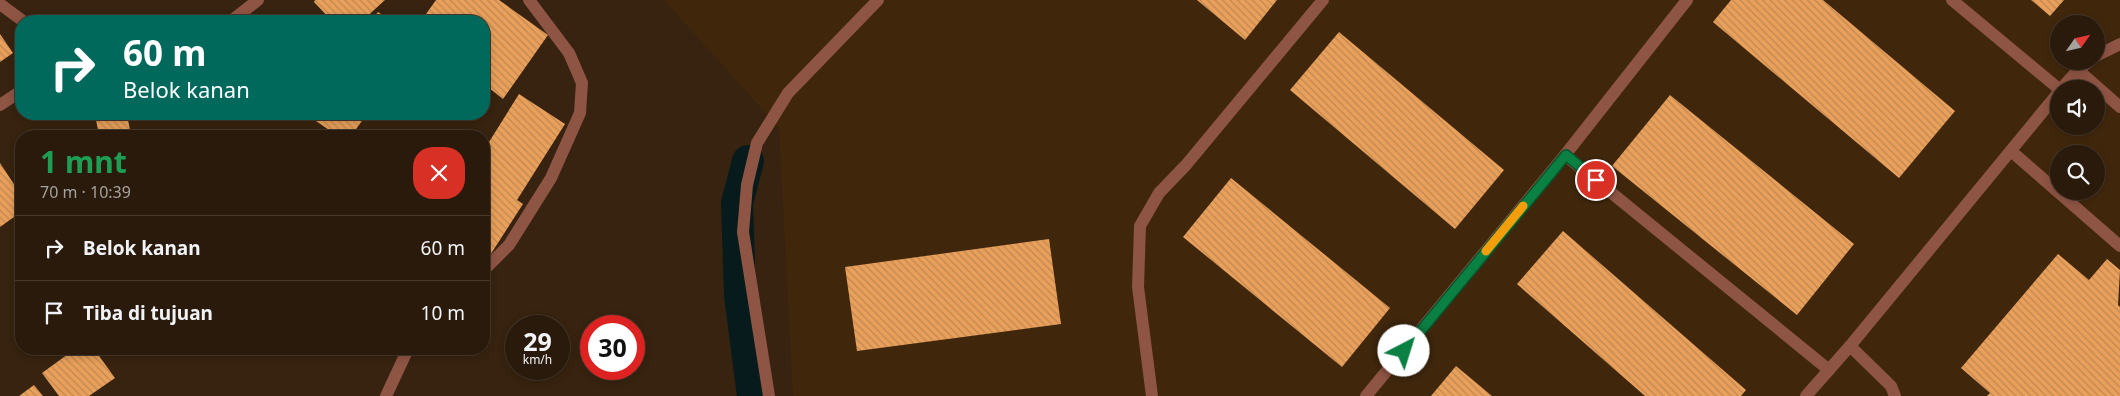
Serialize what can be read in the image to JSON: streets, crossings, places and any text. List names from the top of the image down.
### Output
{
  "north": "top right",
  "page": {
    "turn": ["60 m", "Belok kanan"],
    "heading": ["1 mnt", "70 m · 10:39"],
    "list": [
      {
        "name": "Belok kanan",
        "value": "60 m"
      },
      {
        "name": "Tiba di tujuan",
        "value": "10 m"
      }
    ],
    "speed": "29 km/h",
    "limit": "30"
  }
}
